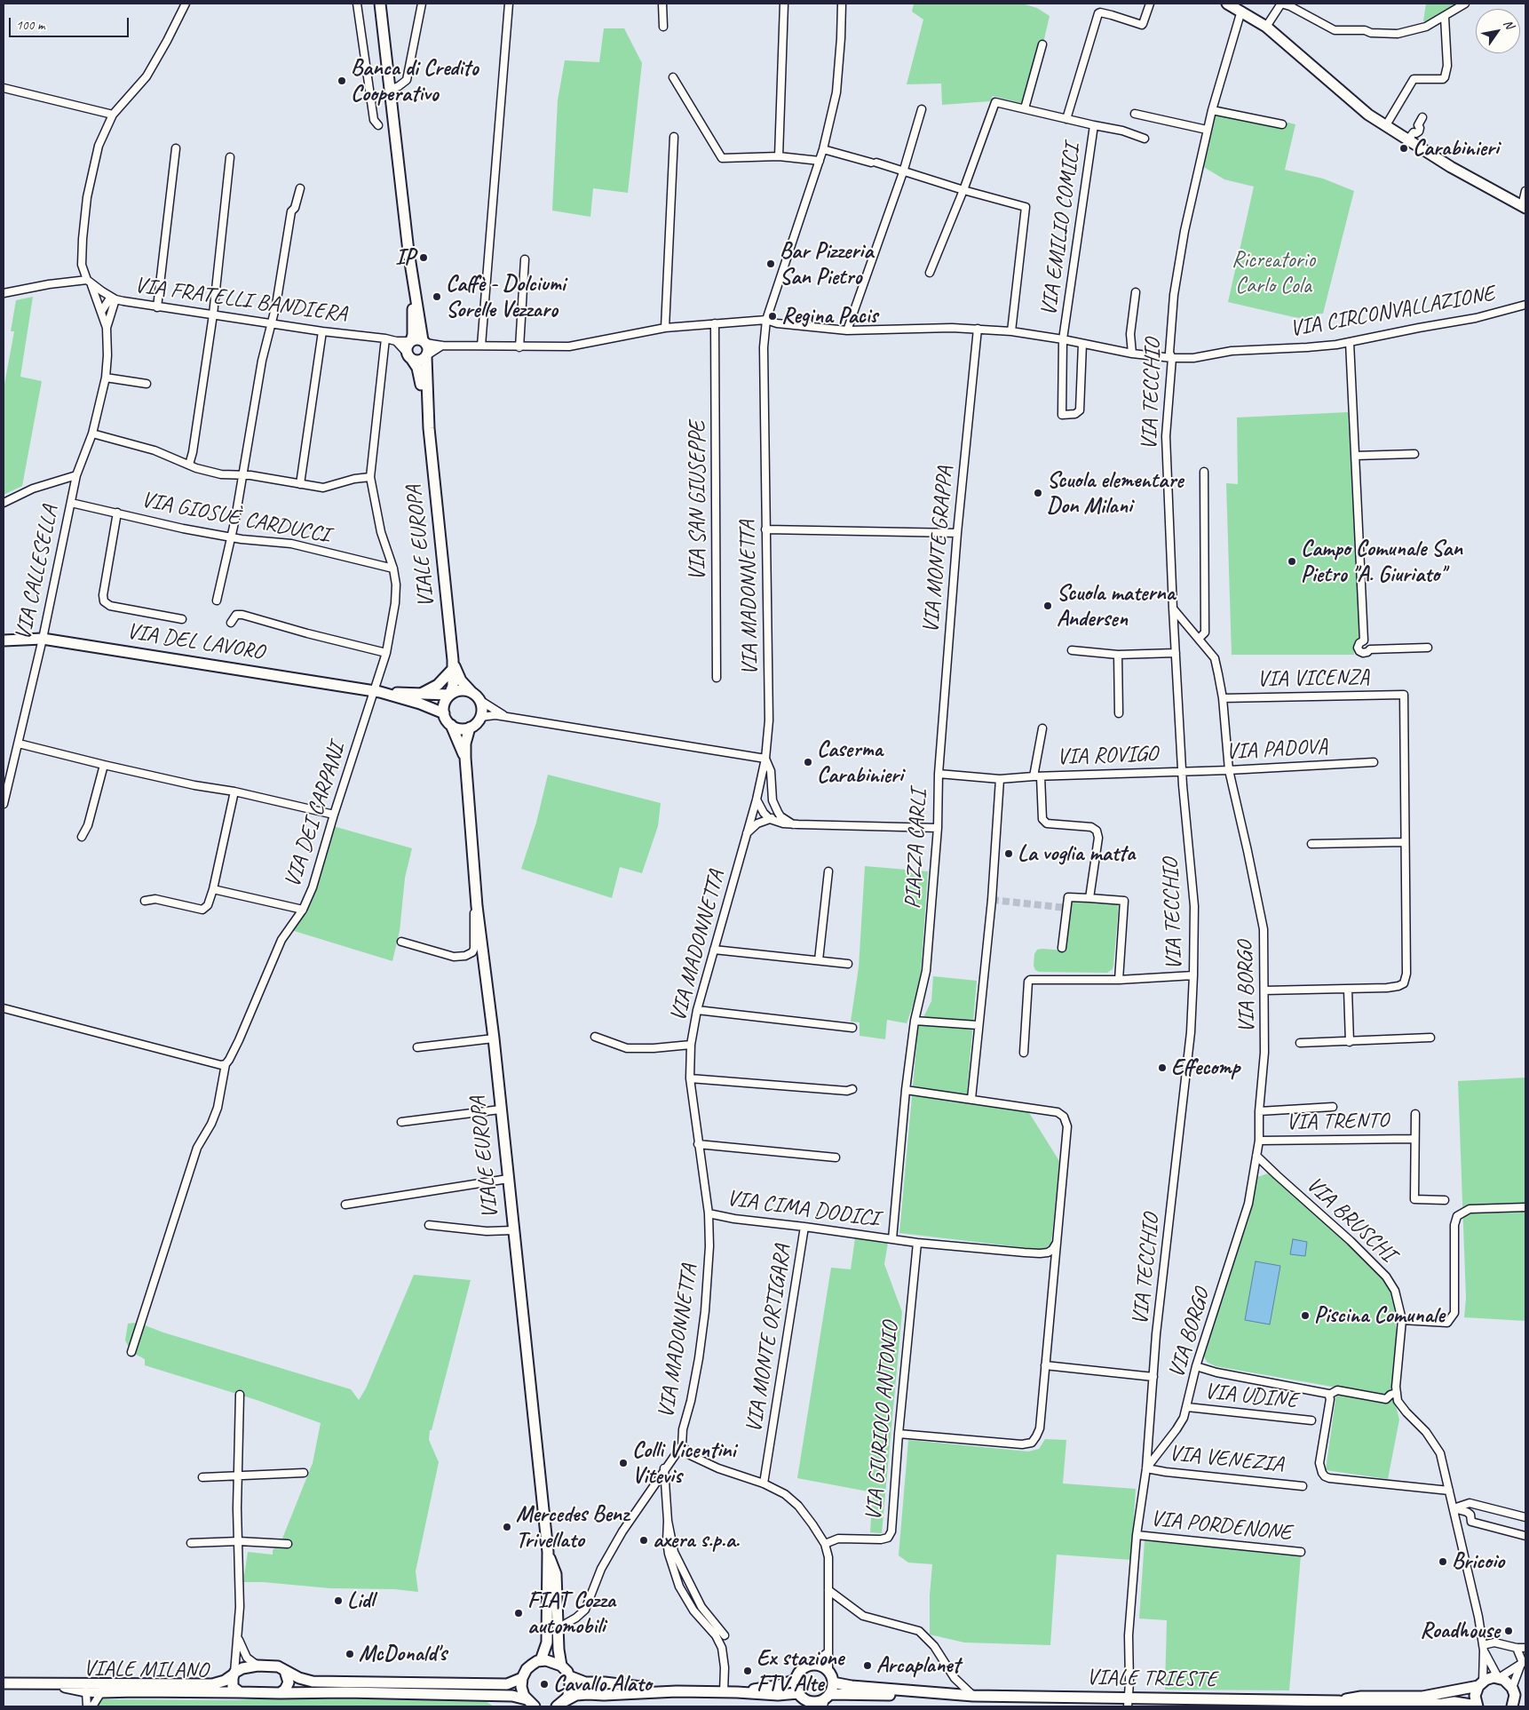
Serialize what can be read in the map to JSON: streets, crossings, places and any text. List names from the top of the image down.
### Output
{
  "streets": {
    "main road": [
      "VIALE EUROPA",
      "VIA DEL LAVORO",
      "VIALE MILANO",
      "VIALE TRIESTE"
    ],
    "street": [
      "VIA EMILIO COMICI",
      "VIA FRATELLI BANDIERA",
      "VIA CIRCONVALLAZIONE",
      "VIA TECCHIO",
      "VIA SAN GIUSEPPE",
      "VIA GIOSUÈ CARDUCCI",
      "VIA MONTE GRAPPA",
      "VIA CALLESELLA",
      "VIA MADONNETTA",
      "VIA VICENZA",
      "VIA PADOVA",
      "VIA ROVIGO",
      "VIA DEI CARPANI",
      "PIAZZA CARLI",
      "VIA BORGO",
      "VIA TRENTO",
      "VIA CIMA DODICI",
      "VIA BRUSCHI",
      "VIA MONTE ORTIGARA",
      "VIA UDINE",
      "VIA GIURIOLO ANTONIO",
      "VIA VENEZIA",
      "VIA PORDENONE"
    ]
  },
  "crossings": [
    ["VIA EMILIO COMICI", "VIA CIRCONVALLAZIONE"],
    ["VIA FRATELLI BANDIERA", "VIA CALLESELLA"],
    ["VIA FRATELLI BANDIERA", "VIA DEI CARPANI"],
    ["VIA CIRCONVALLAZIONE", "VIA TECCHIO"],
    ["VIA CIRCONVALLAZIONE", "VIA MONTE GRAPPA"],
    ["VIA CIRCONVALLAZIONE", "VIA MADONNETTA"],
    ["VIA TECCHIO", "VIA PADOVA"],
    ["VIA TECCHIO", "VIA ROVIGO"],
    ["VIA TECCHIO", "VIA BORGO"],
    ["VIA TECCHIO", "VIA VENEZIA"],
    ["VIA TECCHIO", "VIA PORDENONE"],
    ["VIA TECCHIO", "VIALE TRIESTE"],
    ["VIA GIOSUÈ CARDUCCI", "VIA CALLESELLA"],
    ["VIA GIOSUÈ CARDUCCI", "VIA DEI CARPANI"],
    ["VIALE EUROPA", "VIA MADONNETTA"],
    ["VIALE EUROPA", "VIA DEL LAVORO"],
    ["VIA MONTE GRAPPA", "PIAZZA CARLI"],
    ["VIA CALLESELLA", "VIA DEL LAVORO"],
    ["VIA MADONNETTA", "VIA CIMA DODICI"],
    ["VIA DEL LAVORO", "VIA DEI CARPANI"],
    ["VIA VICENZA", "VIA BORGO"],
    ["VIA PADOVA", "VIA ROVIGO"],
    ["VIA PADOVA", "VIA BORGO"],
    ["VIA ROVIGO", "PIAZZA CARLI"],
    ["PIAZZA CARLI", "VIA CIMA DODICI"],
    ["VIA BORGO", "VIA TRENTO"],
    ["VIA BORGO", "VIA BRUSCHI"],
    ["VIA BORGO", "VIA UDINE"],
    ["VIA BORGO", "VIA VENEZIA"],
    ["VIA CIMA DODICI", "VIA MONTE ORTIGARA"],
    ["VIA CIMA DODICI", "VIA GIURIOLO ANTONIO"],
    ["VIA BRUSCHI", "VIALE TRIESTE"]
  ],
  "parks": ["Ricreatorio Carlo Cola"],
  "places": [
    "Banca di Credito Cooperativo",
    "Carabinieri",
    "IP",
    "Bar Pizzeria San Pietro",
    "Caffè - Dolciumi Sorelle Vezzaro",
    "Regina Pacis",
    "Scuola elementare Don Milani",
    "Campo Comunale San Pietro \"A. Giuriato\"",
    "Scuola materna Andersen",
    "Caserma Carabinieri",
    "La voglia matta",
    "Effecomp",
    "Piscina Comunale",
    "Colli Vicentini Vitevis",
    "Mercedes Benz Trivellato",
    "axera s.p.a.",
    "Bricoio",
    "Lidl",
    "FIAT Cozza automobili",
    "Roadhouse",
    "McDonald's",
    "Arcaplanet",
    "Ex stazione FTV Alte",
    "Cavallo Alato"
  ],
  "scale_bar": "100 m",
  "north": "top right"
}
